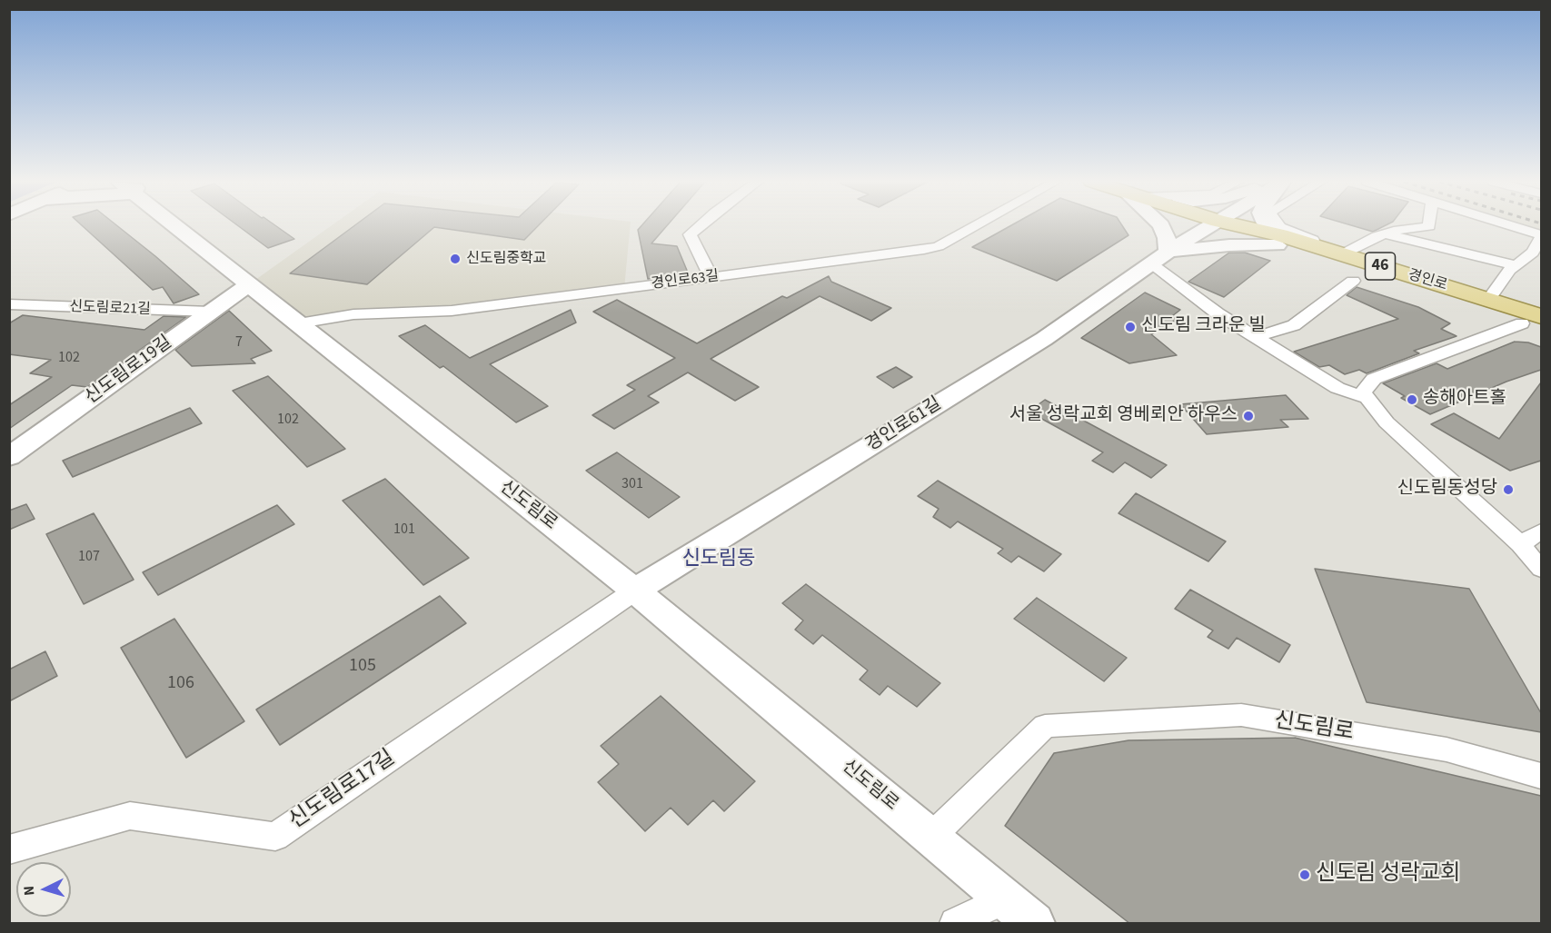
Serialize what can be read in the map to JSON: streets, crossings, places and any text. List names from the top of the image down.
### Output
{
  "streets": {
    "main road": ["46", "경인로"],
    "street": [
      "경인로63길",
      "신도림로21길",
      "신도림로19길",
      "경인로61길",
      "신도림로",
      "신도림로17길"
    ]
  },
  "crossings": [
    ["경인로63길", "신도림로"],
    ["신도림로21길", "신도림로19길"],
    ["신도림로19길", "신도림로"],
    ["경인로61길", "신도림로"],
    ["경인로61길", "신도림로17길"],
    ["신도림로", "신도림로17길"]
  ],
  "districts": ["신도림동"],
  "places": [
    "신도림중학교",
    "신도림 크라운 빌",
    "송해아트홀",
    "서울 성락교회 영베뢰안 하우스",
    "신도림동성당",
    "신도림 성락교회"
  ],
  "house_numbers": [
    "7",
    "102",
    "102",
    "301",
    "101",
    "107",
    "105",
    "106"
  ],
  "north": "left"
}
